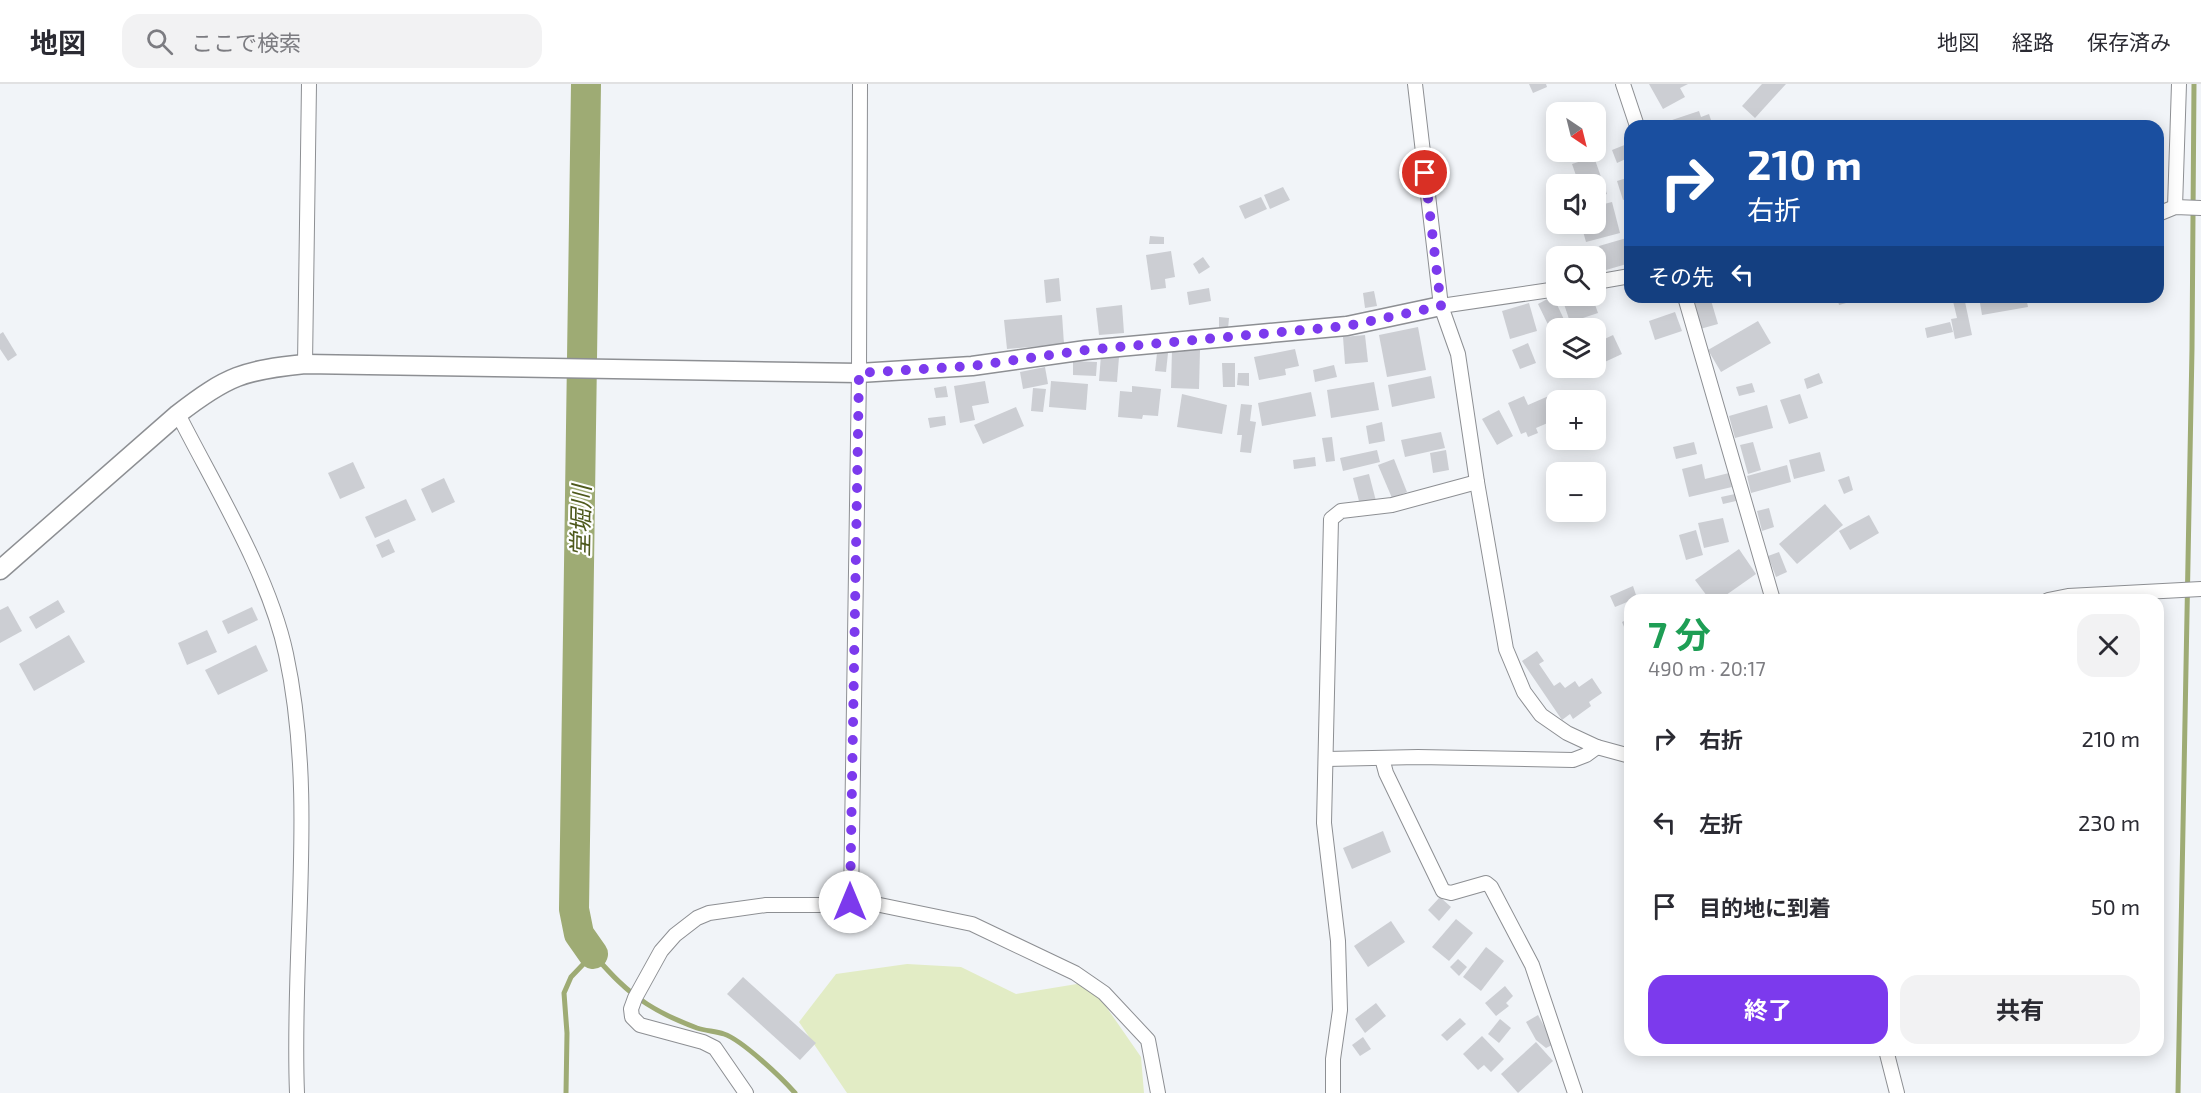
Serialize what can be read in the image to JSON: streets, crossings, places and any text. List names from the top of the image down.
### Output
{
  "water": ["堂堀川"],
  "north": "bottom right",
  "page": {
    "header": "地図",
    "search": "ここで検索",
    "nav": ["地図", "経路", "保存済み"],
    "map_buttons": ["+", "−"],
    "turn": ["210 m", "右折"],
    "then": "その先",
    "heading": ["7 分", "490 m · 20:17"],
    "list": [
      {
        "name": "右折",
        "value": "210 m"
      },
      {
        "name": "左折",
        "value": "230 m"
      },
      {
        "name": "目的地に到着",
        "value": "50 m"
      }
    ],
    "buttons": ["終了", "共有"]
  }
}
